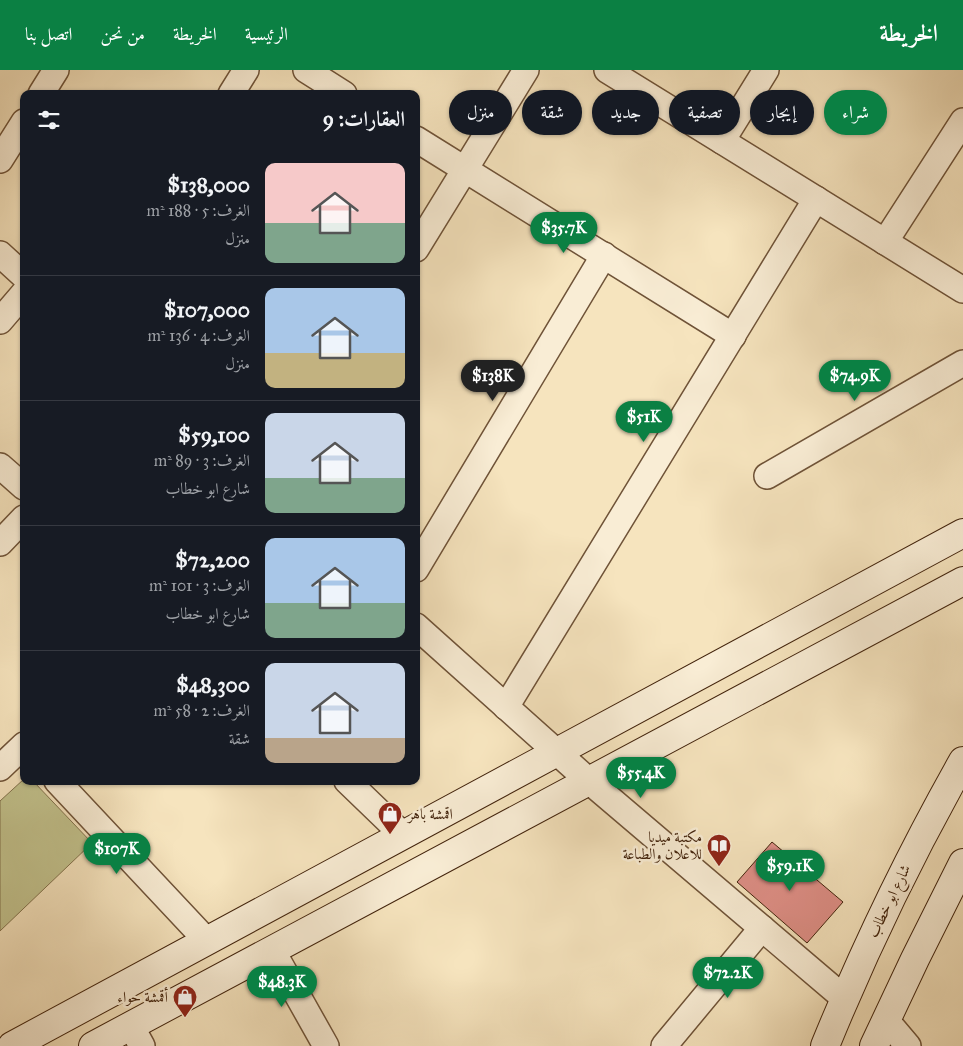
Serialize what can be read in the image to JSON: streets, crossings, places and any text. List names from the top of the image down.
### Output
{
  "streets": {
    "main road": ["شارع ابو خطاب"]
  },
  "places": {
    "shop": ["اقمشة باهر", "أقمشة حواء"],
    "library": ["مكتبة ميديا للاعلان والطباعة"]
  },
  "page": {
    "header": "الخريطة",
    "nav": [
      "الرئيسية",
      "الخريطة",
      "من نحن",
      "اتصل بنا"
    ],
    "chip": [
      "شراء",
      "إيجار",
      "تصفية",
      "جديد",
      "شقة",
      "منزل"
    ],
    "heading": "العقارات: 9",
    "list": [
      {
        "name": "$138,000",
        "note": "الغرف: 5 · 188 m² · منزل"
      },
      {
        "name": "$107,000",
        "note": "الغرف: 4 · 136 m² · منزل"
      },
      {
        "name": "$59,100",
        "note": "الغرف: 3 · 89 m² · شارع ابو خطاب"
      },
      {
        "name": "$72,200",
        "note": "الغرف: 3 · 101 m² · شارع ابو خطاب"
      },
      {
        "name": "$48,300",
        "note": "الغرف: 2 · 58 m² · شقة"
      }
    ],
    "price": [
      "$35.7K",
      "$138K",
      "$74.9K",
      "$51K",
      "$55.4K",
      "$107K",
      "$59.1K",
      "$72.2K",
      "$48.3K"
    ]
  }
}
